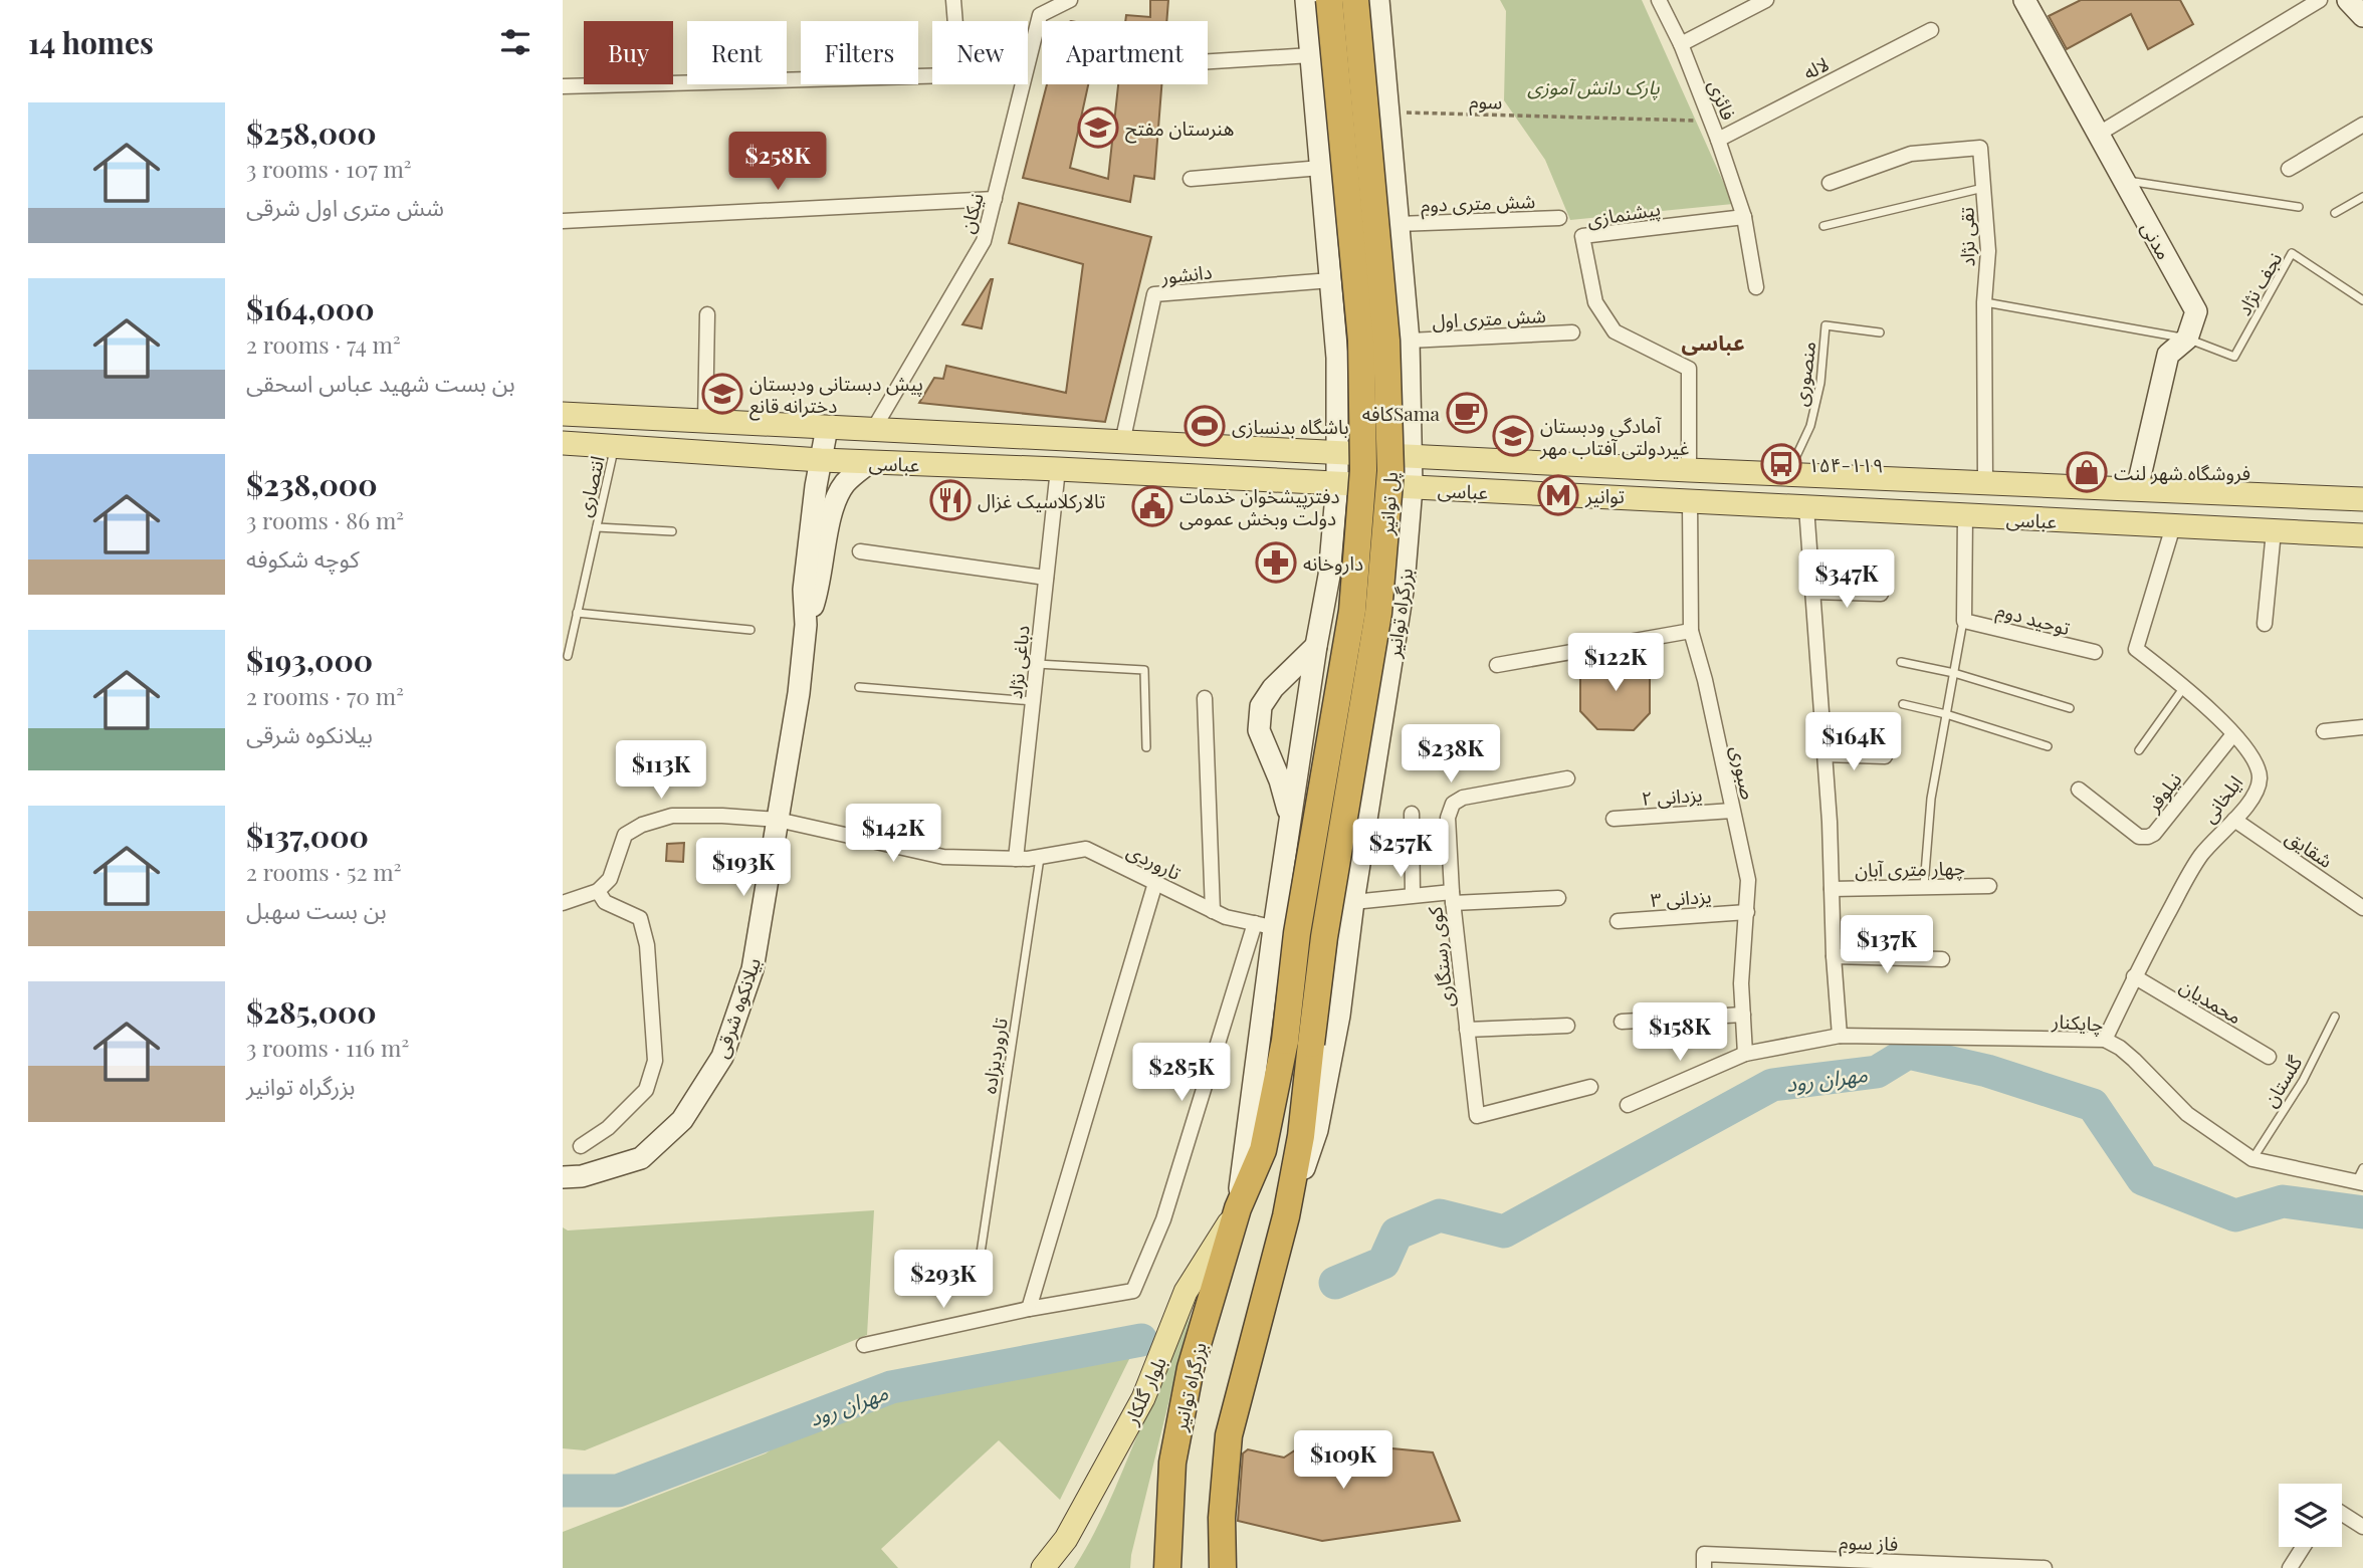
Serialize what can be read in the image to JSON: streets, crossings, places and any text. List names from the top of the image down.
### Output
{
  "streets": {
    "highway": ["پل توانیر", "بزرگراه توانیر"],
    "main road": ["عباسى", "بلوار گلکار"],
    "street": [
      "لاله",
      "فائزی",
      "شش متری دوم",
      "نیکان",
      "پیشنمازی",
      "تقی نژاد",
      "مدنی",
      "دانشور",
      "شش متری اول",
      "توحید دوم",
      "دباغی نژاد",
      "صبوری",
      "نیلوفر",
      "یزدانی ۲",
      "ایلخانی",
      "شقایق",
      "تاروردی",
      "چهار متری آبان",
      "یزدانی ۳",
      "کوی رستگاری",
      "محمدیان",
      "بیلانکوه شرقی",
      "چایکنار",
      "فاز سوم"
    ],
    "lane": [
      "نجف نژاد",
      "منصوری",
      "انتصاری",
      "تاروردیزاده",
      "گلستان"
    ],
    "path": ["سوم"]
  },
  "crossings": [
    ["لاله", "فائزی"],
    ["فائزی", "سوم"],
    ["فائزی", "پیشنمازی"],
    ["سوم", "بزرگراه توانیر"],
    ["شش متری دوم", "بزرگراه توانیر"],
    ["نیکان", "عباسى"],
    ["پیشنمازی", "عباسى"],
    ["تقی نژاد", "عباسى"],
    ["مدنی", "نجف نژاد"],
    ["دانشور", "عباسى"],
    ["دانشور", "بزرگراه توانیر"],
    ["شش متری اول", "بزرگراه توانیر"],
    ["منصوری", "عباسى"],
    ["عباسى", "انتصاری"],
    ["عباسى", "بزرگراه توانیر"],
    ["عباسى", "دباغی نژاد"],
    ["عباسى", "صبوری"],
    ["عباسى", "ایلخانی"],
    ["عباسى", "بیلانکوه شرقی"],
    ["پل توانیر", "بزرگراه توانیر"],
    ["بزرگراه توانیر", "تاروردی"],
    ["بزرگراه توانیر", "کوی رستگاری"],
    ["بزرگراه توانیر", "بلوار گلکار"],
    ["دباغی نژاد", "تاروردی"],
    ["صبوری", "یزدانی ۲"],
    ["صبوری", "یزدانی ۳"],
    ["صبوری", "چایکنار"],
    ["نیلوفر", "ایلخانی"],
    ["ایلخانی", "شقایق"],
    ["ایلخانی", "محمدیان"],
    ["ایلخانی", "چایکنار"],
    ["تاروردی", "بیلانکوه شرقی"],
    ["تاروردی", "تاروردیزاده"],
    ["چایکنار", "گلستان"]
  ],
  "districts": ["عباسی"],
  "water": ["مهران رود"],
  "parks": ["پارک دانش آموزی"],
  "places": {
    "school or university": ["هنرستان مفتح", "پیش دبستانی ودبستان دخترانه قانع", "آمادگی ودبستان غیردولتی آفتاب مهر"],
    "cafe": ["کافهSama"],
    "sports": ["باشگاه بدنسازی"],
    "bus stop": ["۱۵۴-۱۱۹"],
    "shop": ["فروشگاه شهر لنت"],
    "metro station": ["توانیر"],
    "restaurant": ["تالارکلاسیک غزال"],
    "public building": ["دفترپیشخوان خدمات دولت وبخش عمومی"],
    "pharmacy": ["داروخانه"]
  },
  "page": {
    "heading": "14 homes",
    "chip": [
      "Buy",
      "Rent",
      "Filters",
      "New",
      "Apartment"
    ],
    "list": [
      {
        "name": "$258,000",
        "note": "3 rooms · 107 m² · شش متری اول شرقی"
      },
      {
        "name": "$164,000",
        "note": "2 rooms · 74 m² · بن بست شهید عباس اسحقی"
      },
      {
        "name": "$238,000",
        "note": "3 rooms · 86 m² · کوچه شکوفه"
      },
      {
        "name": "$193,000",
        "note": "2 rooms · 70 m² · بیلانکوه شرقی"
      },
      {
        "name": "$137,000",
        "note": "2 rooms · 52 m² · بن بست سهبل"
      },
      {
        "name": "$285,000",
        "note": "3 rooms · 116 m² · بزرگراه توانیر"
      }
    ],
    "price": [
      "$258K",
      "$347K",
      "$122K",
      "$164K",
      "$238K",
      "$113K",
      "$142K",
      "$257K",
      "$193K",
      "$137K",
      "$158K",
      "$285K",
      "$293K",
      "$109K"
    ]
  }
}
